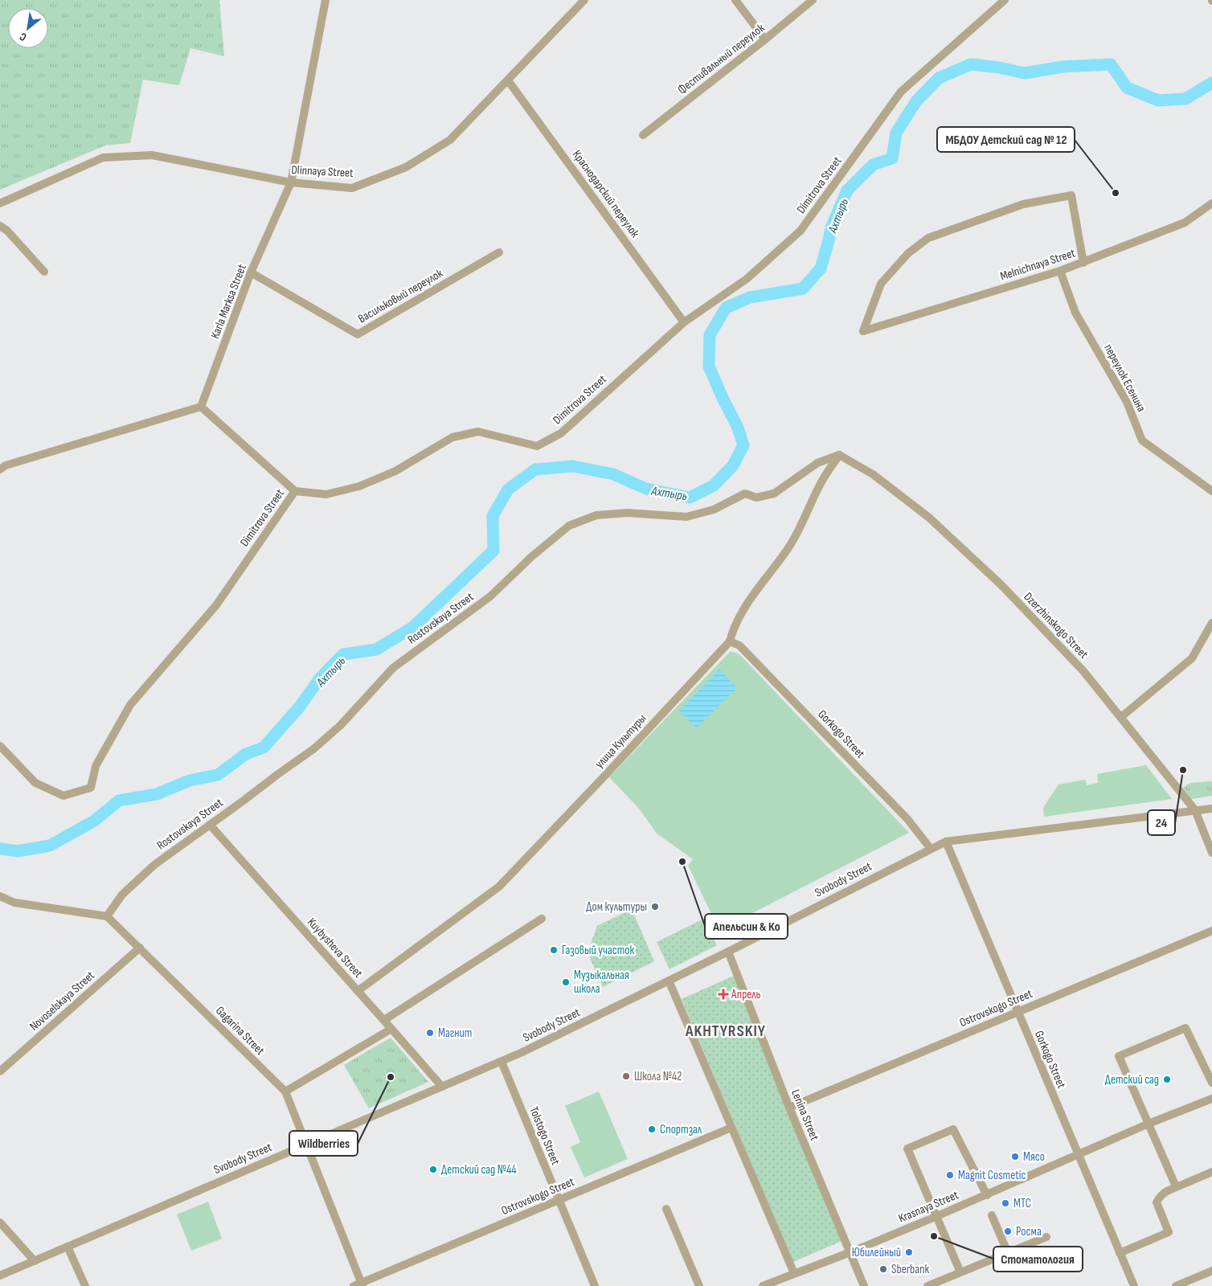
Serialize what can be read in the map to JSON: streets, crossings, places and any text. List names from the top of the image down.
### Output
{
  "streets": {
    "street": [
      "Фестивальный переулок",
      "Dlinnaya Street",
      "Dimitrova Street",
      "Краснодарский переулок",
      "Melnichnaya Street",
      "Васильковый переулок",
      "Karla Marksa Street",
      "переулок Есенина",
      "Rostovskaya Street",
      "Dzerzhinskogo Street",
      "Gorkogo Street",
      "улица Культуры",
      "Svobody Street",
      "Kuybysheva Street",
      "Novoselskaya Street",
      "Ostrovskogo Street",
      "Gagarina Street",
      "Lenina Street",
      "Tolstogo Street",
      "Krasnaya Street"
    ]
  },
  "crossings": [
    ["Dlinnaya Street", "Краснодарский переулок"],
    ["Dlinnaya Street", "Karla Marksa Street"],
    ["Dimitrova Street", "Краснодарский переулок"],
    ["Melnichnaya Street", "переулок Есенина"],
    ["Васильковый переулок", "Karla Marksa Street"],
    ["Rostovskaya Street", "Dzerzhinskogo Street"],
    ["Rostovskaya Street", "улица Культуры"],
    ["Rostovskaya Street", "Kuybysheva Street"],
    ["Rostovskaya Street", "Gagarina Street"],
    ["Dzerzhinskogo Street", "улица Культуры"],
    ["Dzerzhinskogo Street", "Svobody Street"],
    ["Gorkogo Street", "улица Культуры"],
    ["Gorkogo Street", "Svobody Street"],
    ["Gorkogo Street", "Ostrovskogo Street"],
    ["Gorkogo Street", "Krasnaya Street"],
    ["улица Культуры", "Kuybysheva Street"],
    ["Svobody Street", "Kuybysheva Street"],
    ["Svobody Street", "Gagarina Street"],
    ["Svobody Street", "Lenina Street"],
    ["Svobody Street", "Tolstogo Street"],
    ["Novoselskaya Street", "Gagarina Street"],
    ["Ostrovskogo Street", "Gagarina Street"],
    ["Ostrovskogo Street", "Lenina Street"],
    ["Ostrovskogo Street", "Tolstogo Street"],
    ["Lenina Street", "Krasnaya Street"]
  ],
  "districts": ["AKHTYRSKIY"],
  "water": ["Ахтырь"],
  "places": {
    "other": [
      "МБДОУ Детский сад № 12",
      "24",
      "Апельсин & Ко",
      "Дом культуры",
      "Газовый участок",
      "Музыкальная школа",
      "Магнит",
      "Школа №42",
      "Wildberries",
      "Детский сад",
      "Спортзал",
      "Мясо",
      "Детский сад №44",
      "Magnit Cosmetic",
      "МТС",
      "Росма",
      "Стоматология",
      "Юбилейный",
      "Sberbank"
    ],
    "health": ["Апрель"]
  },
  "north": "bottom left"
}
